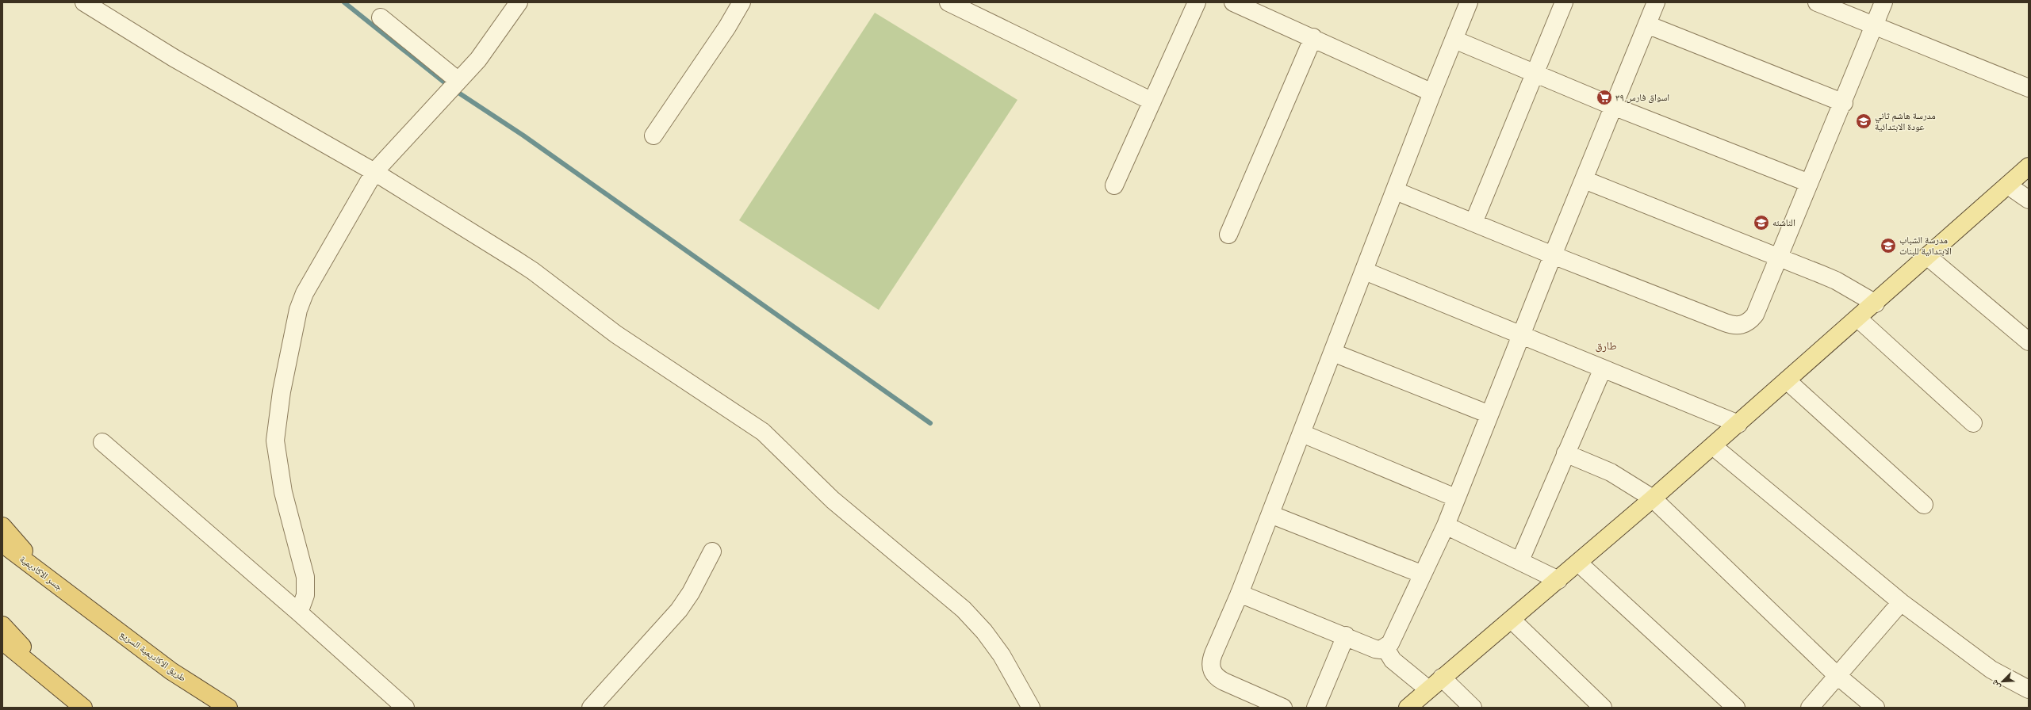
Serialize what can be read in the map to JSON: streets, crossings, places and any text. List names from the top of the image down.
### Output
{
  "streets": {
    "highway": ["جسر الاكاديمية", "طريق الاكاديمية السريع"]
  },
  "crossings": [
    ["جسر الاكاديمية", "طريق الاكاديمية السريع"]
  ],
  "districts": ["طارق"],
  "places": {
    "supermarket": ["اسواق فارس ٣٩"],
    "school or university": ["مدرسة هاشم ثاني عودة الابتدائية", "الناشئه", "مدرسة الشباب الابتدائية للبنات"]
  },
  "north": "bottom left"
}
